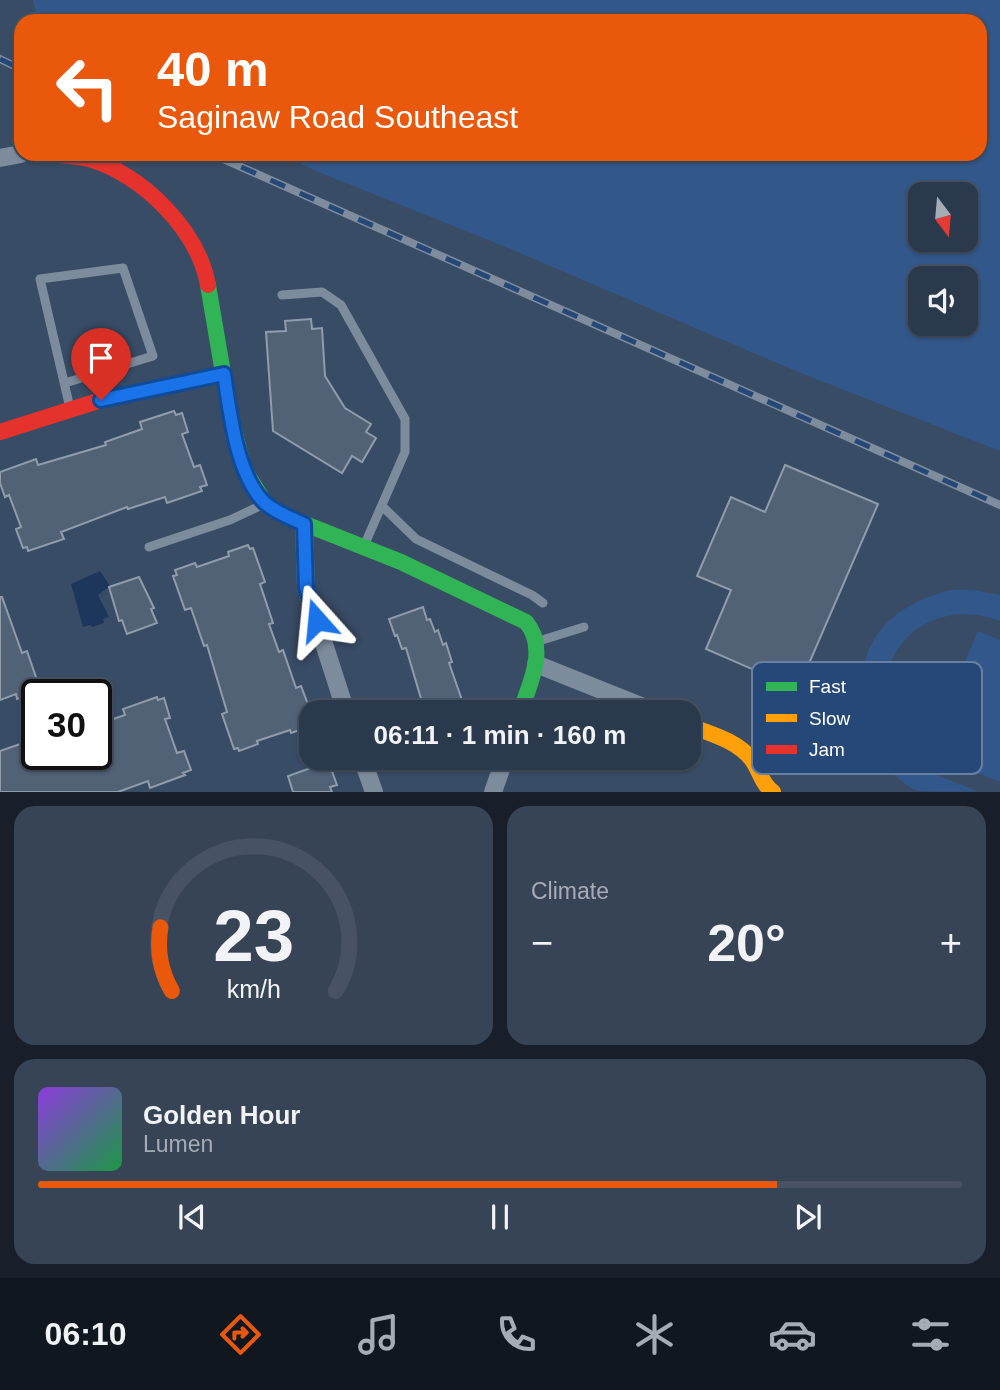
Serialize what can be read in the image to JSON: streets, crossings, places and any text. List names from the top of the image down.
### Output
{
  "legend": ["Fast", "Slow", "Jam"],
  "north": "bottom",
  "page": {
    "turn": ["40 m", "Saginaw Road Southeast"],
    "limit": "30",
    "trip": "06:11 · 1 min · 160 m",
    "tile": "Climate",
    "heat": ["−", "20°", "+"],
    "song": ["Golden Hour", "Lumen"],
    "tabs": "06:10",
    "gauge": ["23", "km/h"]
  }
}
